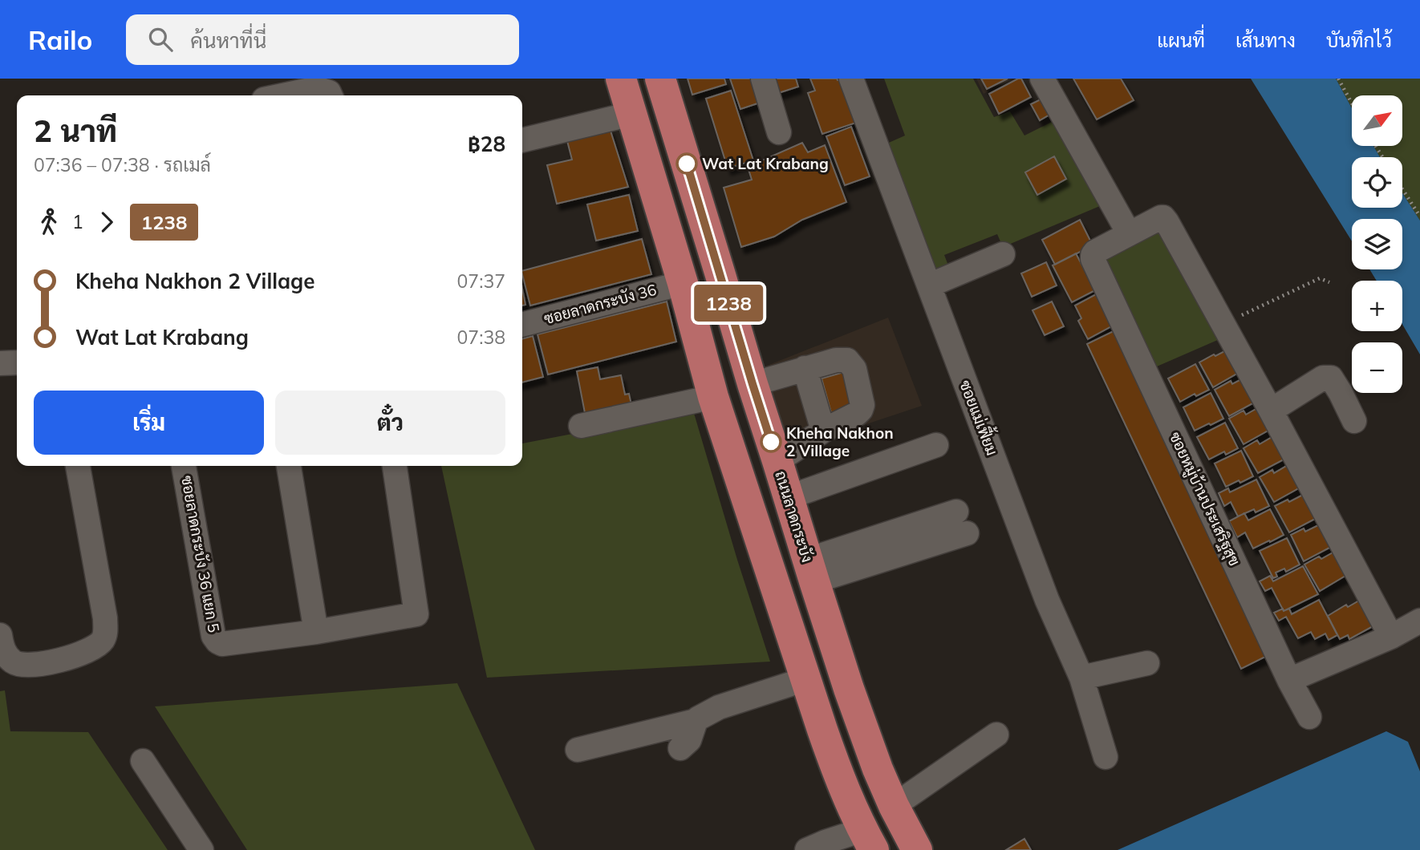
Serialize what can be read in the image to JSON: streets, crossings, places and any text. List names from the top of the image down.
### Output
{
  "streets": {
    "main road": ["ถนนลาดกระบัง"],
    "street": [
      "ซอยลาดกระบัง 36",
      "ซอยแม่เฟี้ยม",
      "ซอยหมู่บ้านประเสริฐสุข",
      "ซอยลาดกระบัง 36 แยก 5"
    ]
  },
  "places": ["Wat Lat Krabang", "Kheha Nakhon 2 Village"],
  "lines": ["bus line 1238"],
  "north": "top right",
  "page": {
    "header": "Railo",
    "search": "ค้นหาที่นี่",
    "nav": ["แผนที่", "เส้นทาง", "บันทึกไว้"],
    "on_map": "1238",
    "map_buttons": ["+", "−"],
    "heading": ["2 นาที", "07:36 – 07:38 · รถเมล์", "฿28"],
    "legs": ["1", "1238"],
    "list": [
      {
        "name": "Kheha Nakhon 2 Village",
        "value": "07:37"
      },
      {
        "name": "Wat Lat Krabang",
        "value": "07:38"
      }
    ],
    "buttons": ["เริ่ม", "ตั๋ว"]
  }
}
